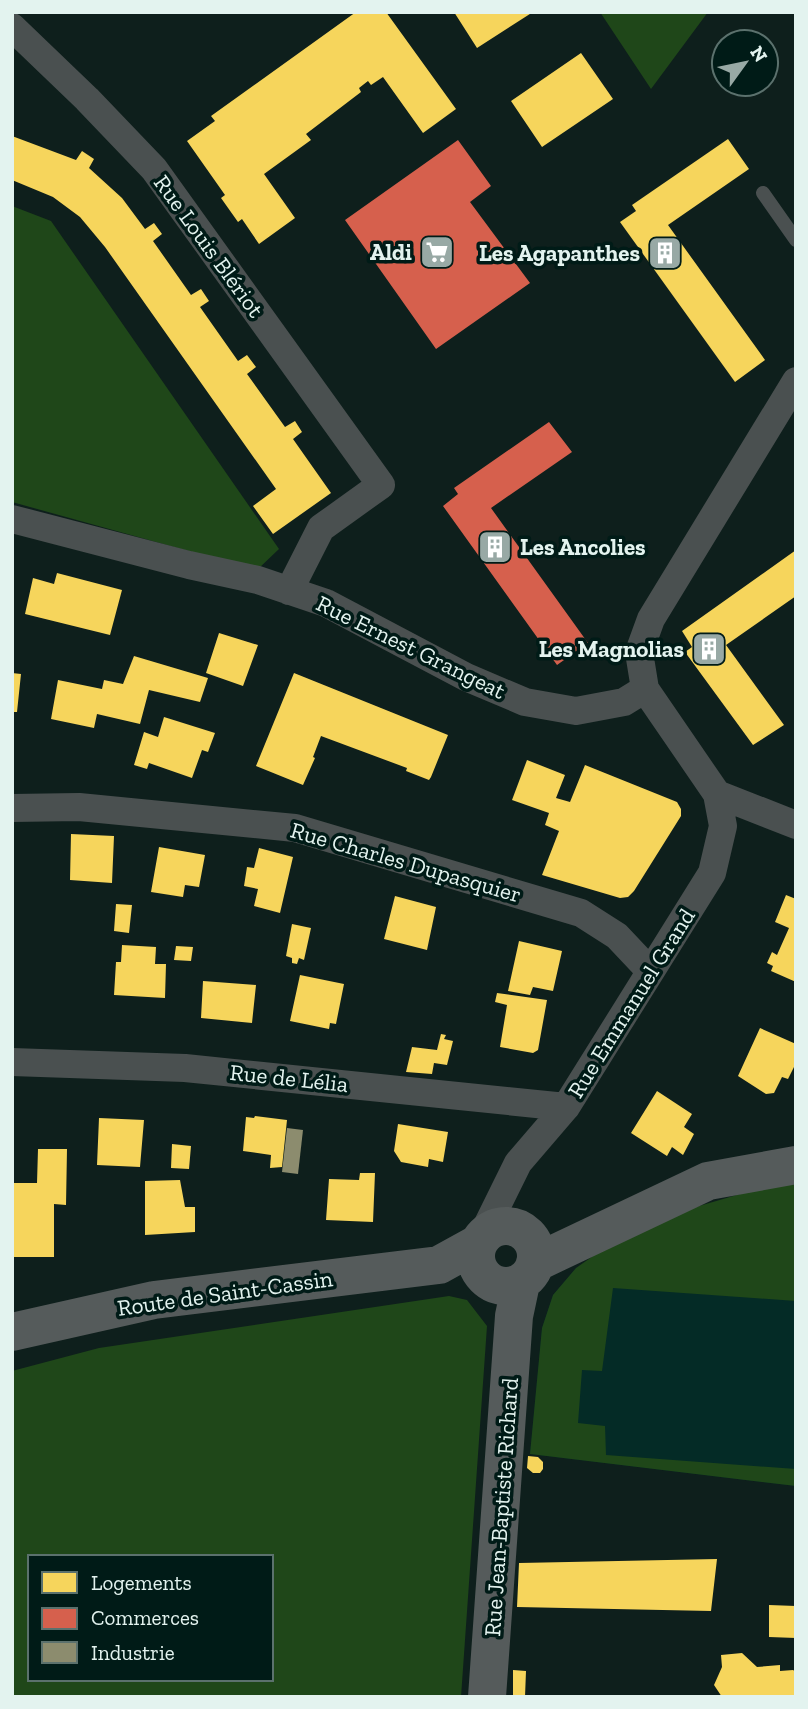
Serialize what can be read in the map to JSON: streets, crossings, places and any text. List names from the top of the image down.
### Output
{
  "streets": {
    "street": [
      "Rue Louis Blériot",
      "Rue Ernest Grangeat",
      "Rue Charles Dupasquier",
      "Rue Emmanuel Grand",
      "Rue de Lélia",
      "Route de Saint-Cassin",
      "Rue Jean-Baptiste Richard"
    ]
  },
  "crossings": [
    ["Rue Louis Blériot", "Rue Ernest Grangeat"],
    ["Rue Charles Dupasquier", "Rue Emmanuel Grand"],
    ["Rue Emmanuel Grand", "Rue de Lélia"],
    ["Rue Emmanuel Grand", "Route de Saint-Cassin"],
    ["Rue Emmanuel Grand", "Rue Jean-Baptiste Richard"],
    ["Route de Saint-Cassin", "Rue Jean-Baptiste Richard"]
  ],
  "places": {
    "supermarket": ["Aldi"],
    "building": ["Les Agapanthes", "Les Ancolies", "Les Magnolias"]
  },
  "legend": ["Logements", "Commerces", "Industrie"],
  "north": "top right"
}
